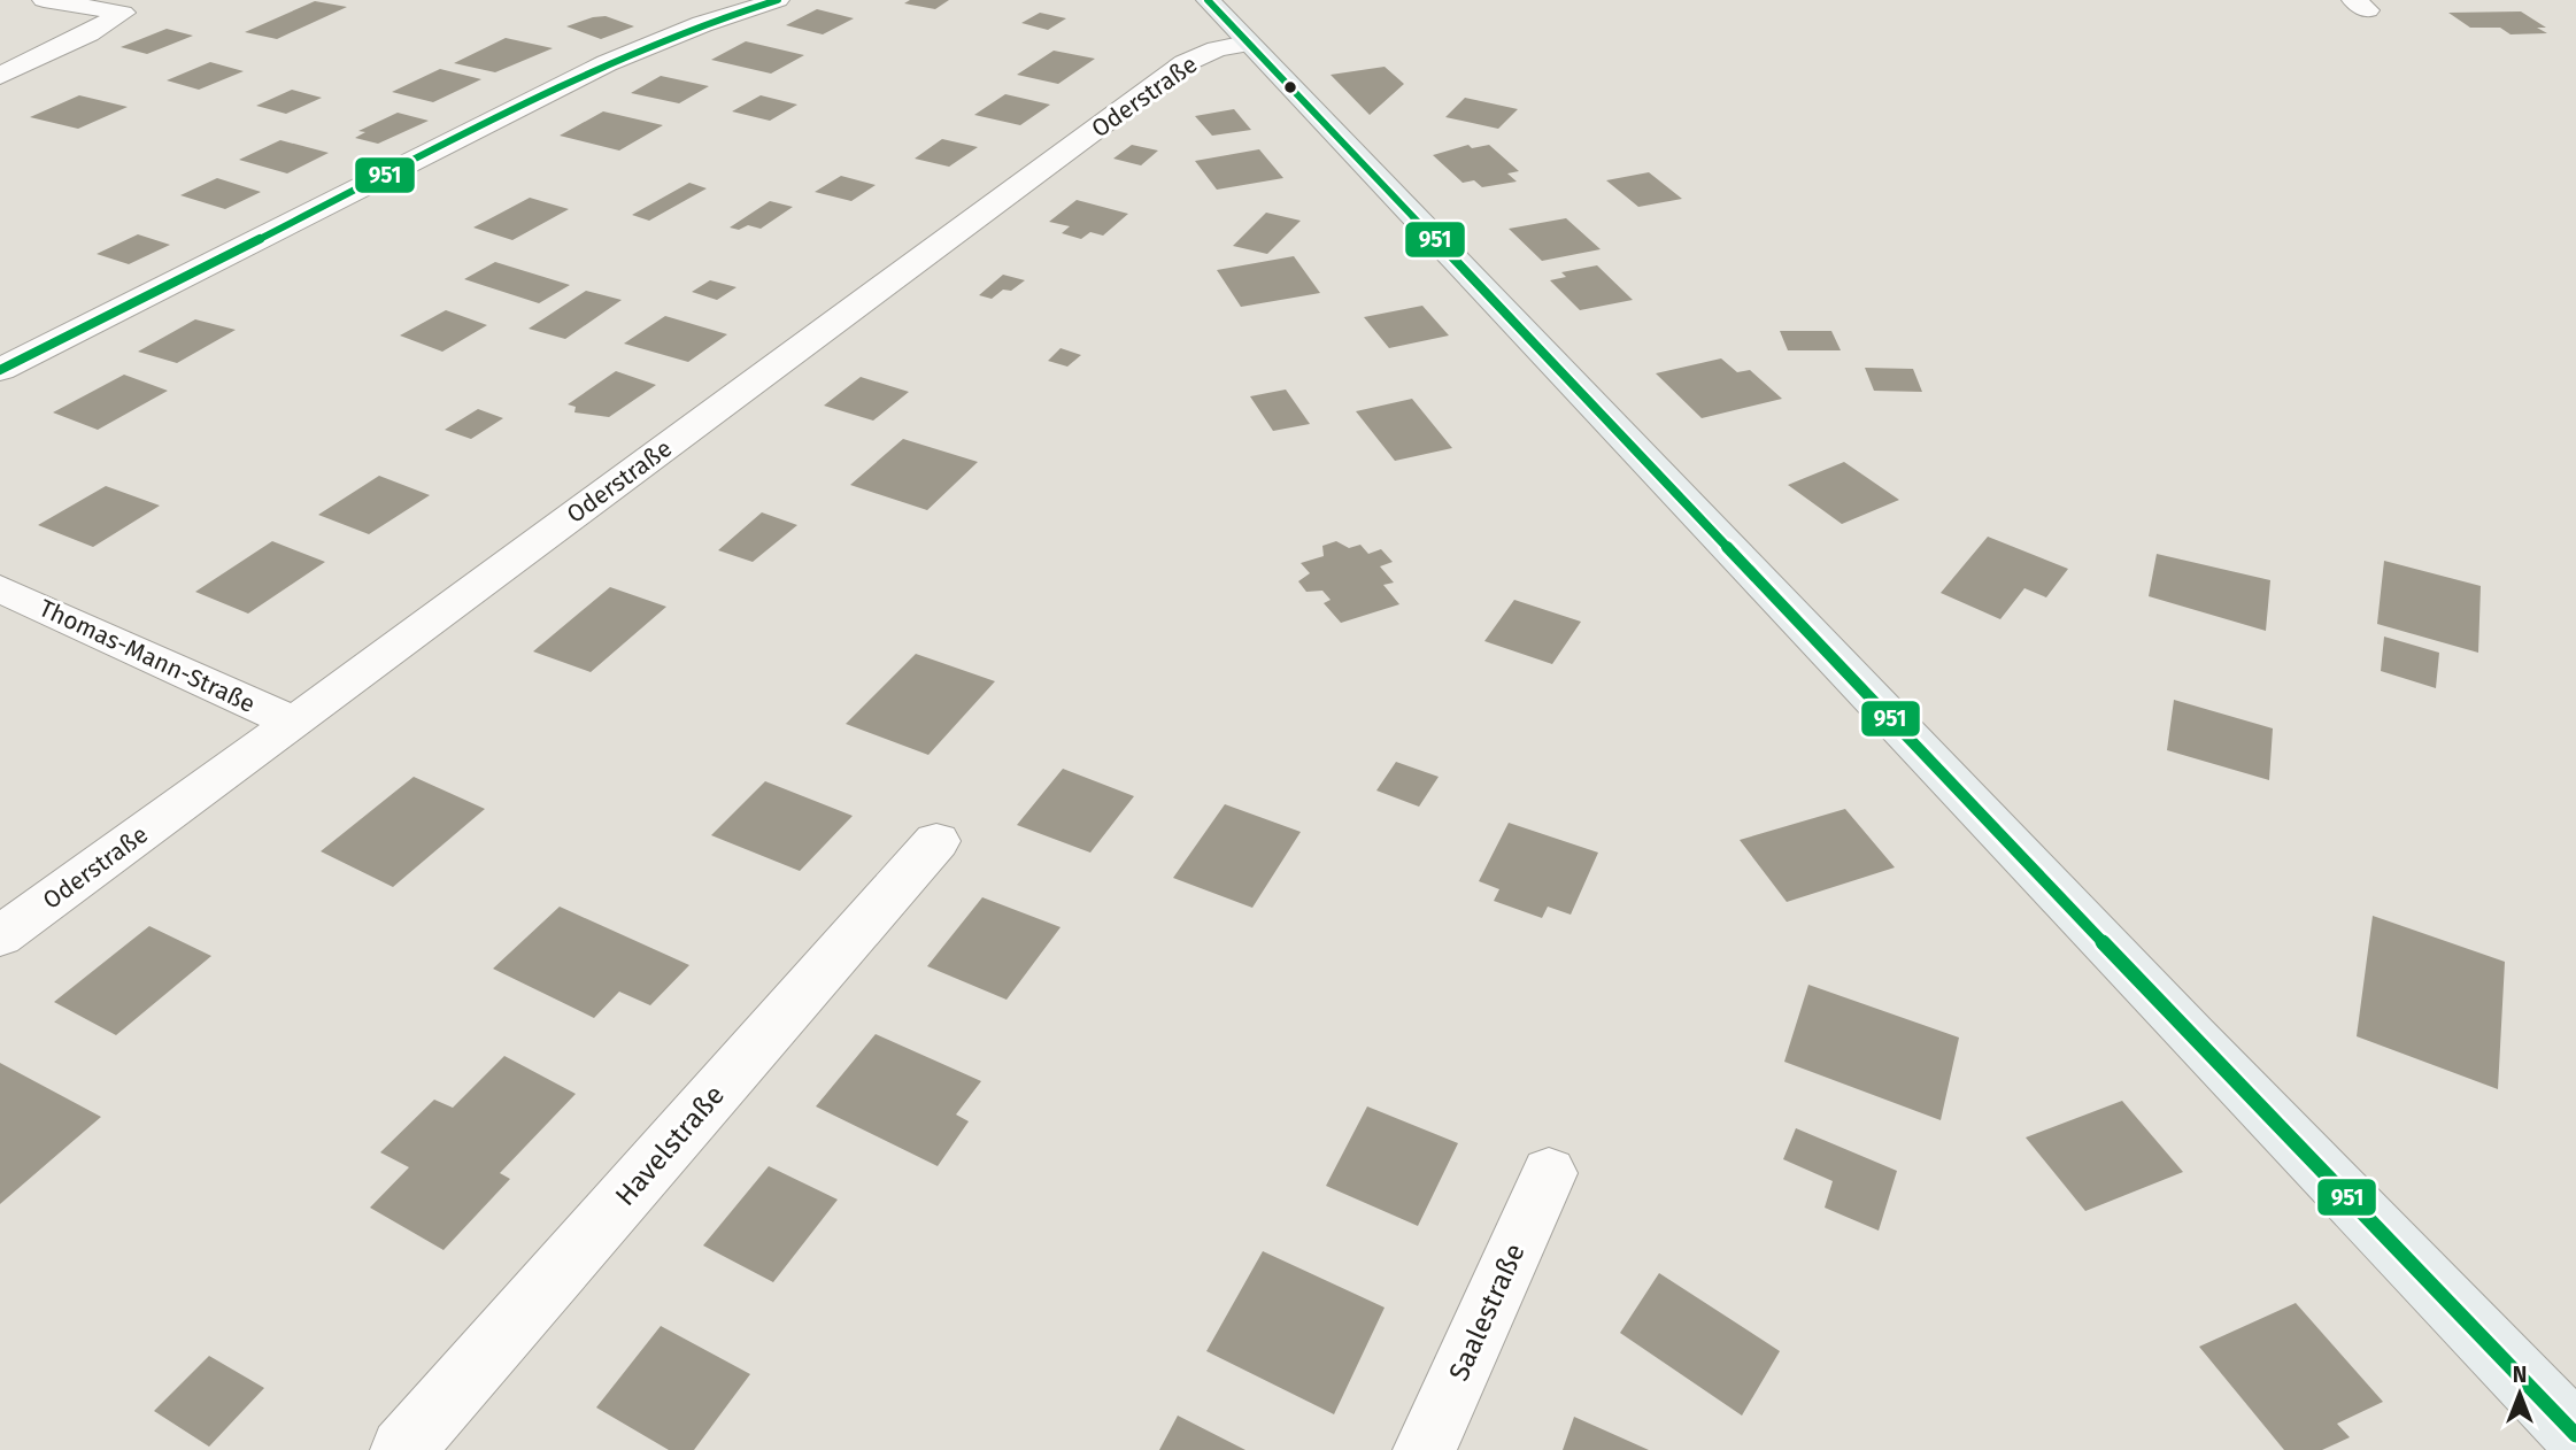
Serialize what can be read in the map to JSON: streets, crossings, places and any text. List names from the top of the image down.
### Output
{
  "streets": {
    "street": [
      "Oderstraße",
      "Thomas-Mann-Straße",
      "Havelstraße",
      "Saalestraße"
    ]
  },
  "crossings": [
    ["Oderstraße", "Thomas-Mann-Straße"]
  ],
  "lines": ["transit line 951"],
  "north": "top"
}
